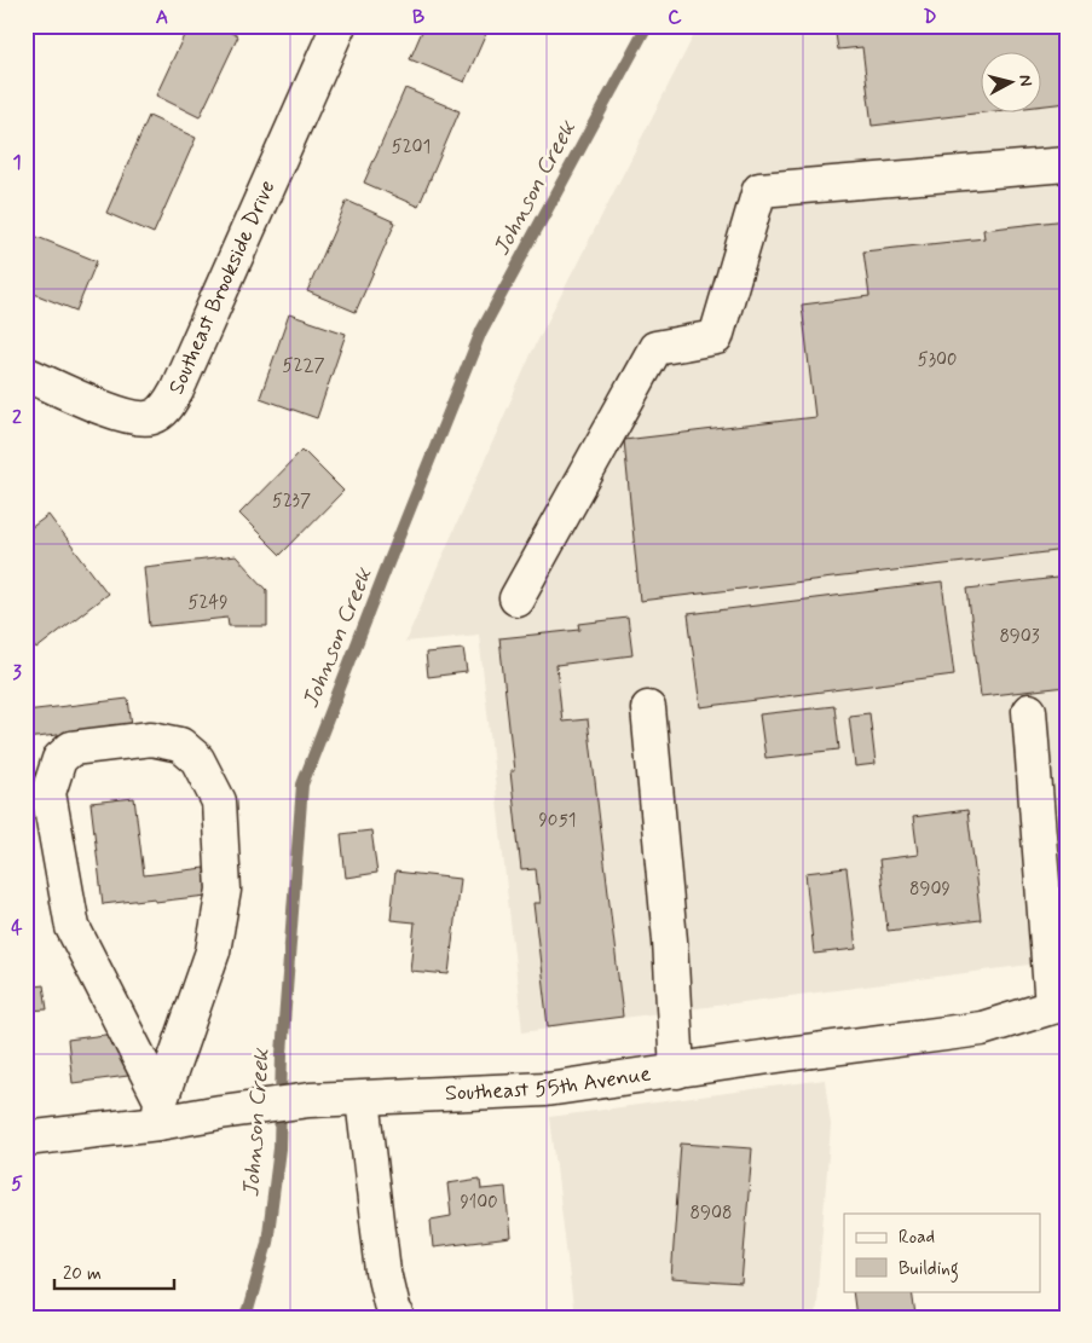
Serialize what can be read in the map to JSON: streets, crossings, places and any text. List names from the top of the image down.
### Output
{
  "streets": {
    "street": ["Southeast Brookside Drive", "Southeast 55th Avenue"]
  },
  "water": ["Johnson Creek"],
  "house_numbers": [
    "5201",
    "5300",
    "5227",
    "5237",
    "5249",
    "8903",
    "9051",
    "8909",
    "9100",
    "8908"
  ],
  "legend": ["Road", "Building"],
  "scale_bar": "20 m",
  "north": "right",
  "grid": {
    "columns": [
      "A",
      "B",
      "C",
      "D"
    ],
    "rows": [
      "1",
      "2",
      "3",
      "4",
      "5"
    ]
  }
}
